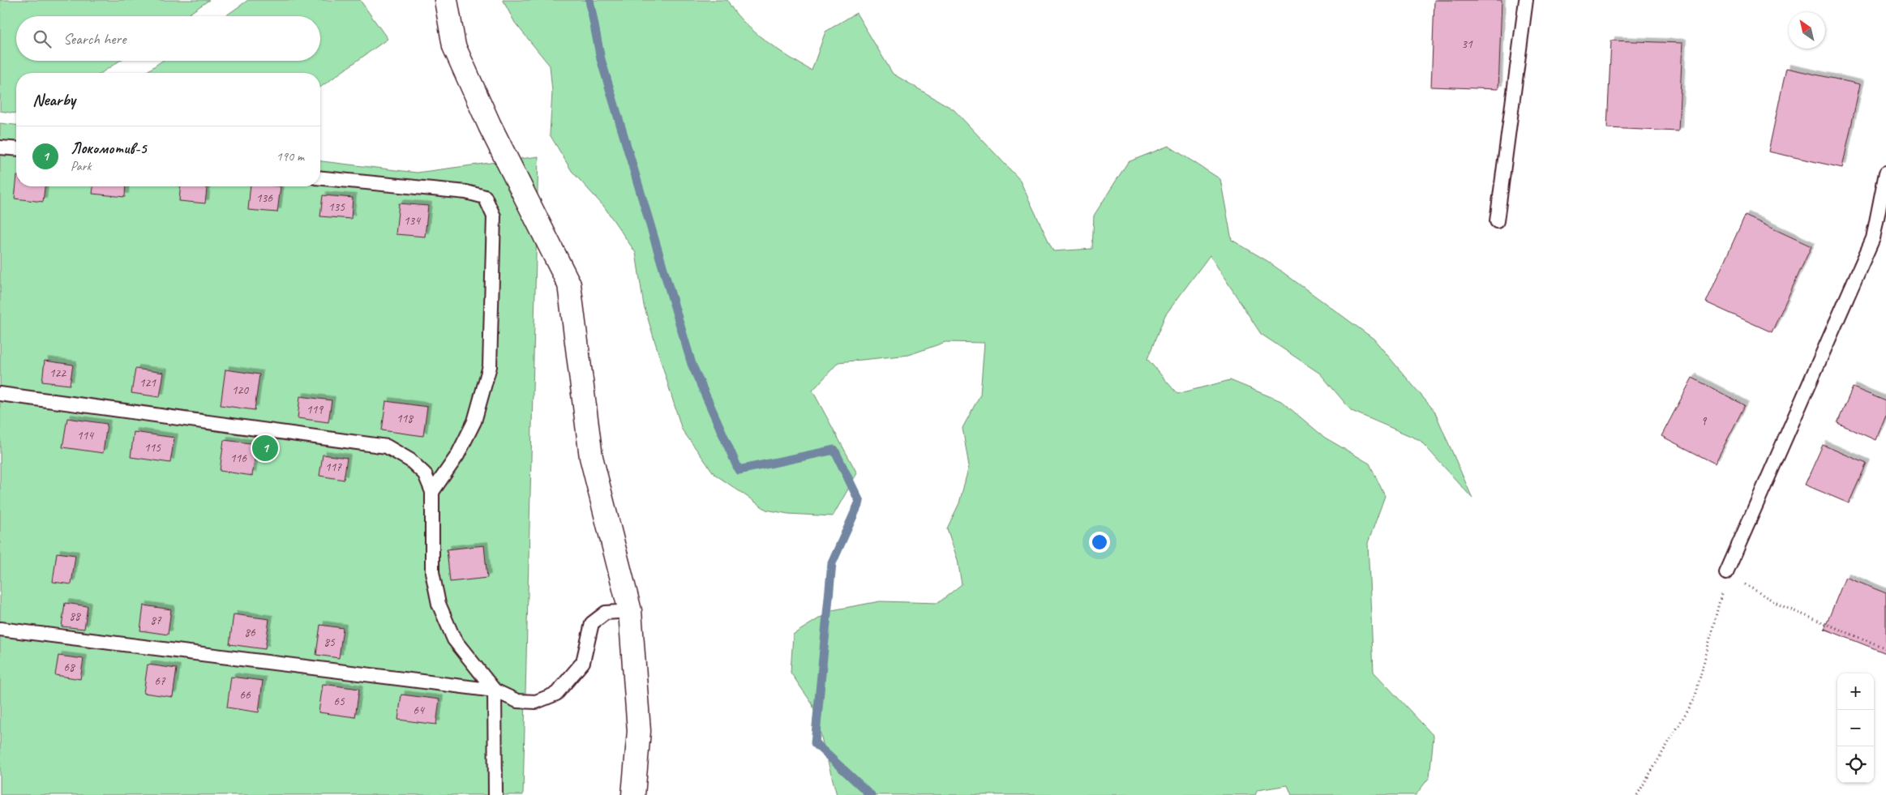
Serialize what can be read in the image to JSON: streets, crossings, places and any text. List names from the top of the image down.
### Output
{
  "house_numbers": [
    "31",
    "136",
    "135",
    "134",
    "122",
    "121",
    "120",
    "119",
    "118",
    "9",
    "114",
    "115",
    "116",
    "117",
    "88",
    "87",
    "86",
    "85",
    "68",
    "67",
    "66",
    "65",
    "64"
  ],
  "north": "top left",
  "page": {
    "search": "Search here",
    "heading": "Nearby",
    "list": [
      {
        "mark": "1",
        "name": "Локомотив-5",
        "note": "Park",
        "value": "190 m"
      }
    ],
    "pins": "1",
    "map_buttons": ["+", "−"]
  }
}
